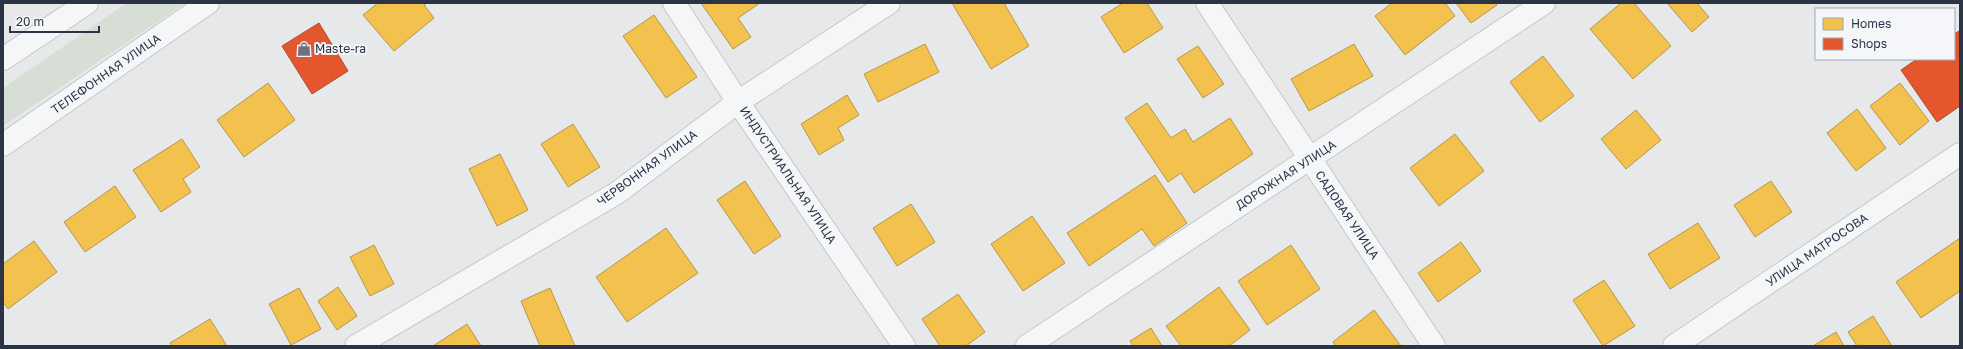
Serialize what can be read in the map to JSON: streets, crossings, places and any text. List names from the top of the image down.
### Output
{
  "streets": {
    "street": [
      "ТЕЛЕФОННАЯ УЛИЦА",
      "ЧЕРВОННАЯ УЛИЦА",
      "ИНДУСТРИАЛЬНАЯ УЛИЦА",
      "ДОРОЖНАЯ УЛИЦА",
      "САДОВАЯ УЛИЦА",
      "УЛИЦА МАТРОСОВА"
    ]
  },
  "crossings": [
    ["ЧЕРВОННАЯ УЛИЦА", "ИНДУСТРИАЛЬНАЯ УЛИЦА"],
    ["ДОРОЖНАЯ УЛИЦА", "САДОВАЯ УЛИЦА"]
  ],
  "places": {
    "shop": ["Maste-ra"]
  },
  "legend": ["Homes", "Shops"],
  "scale_bar": "20 m"
}
